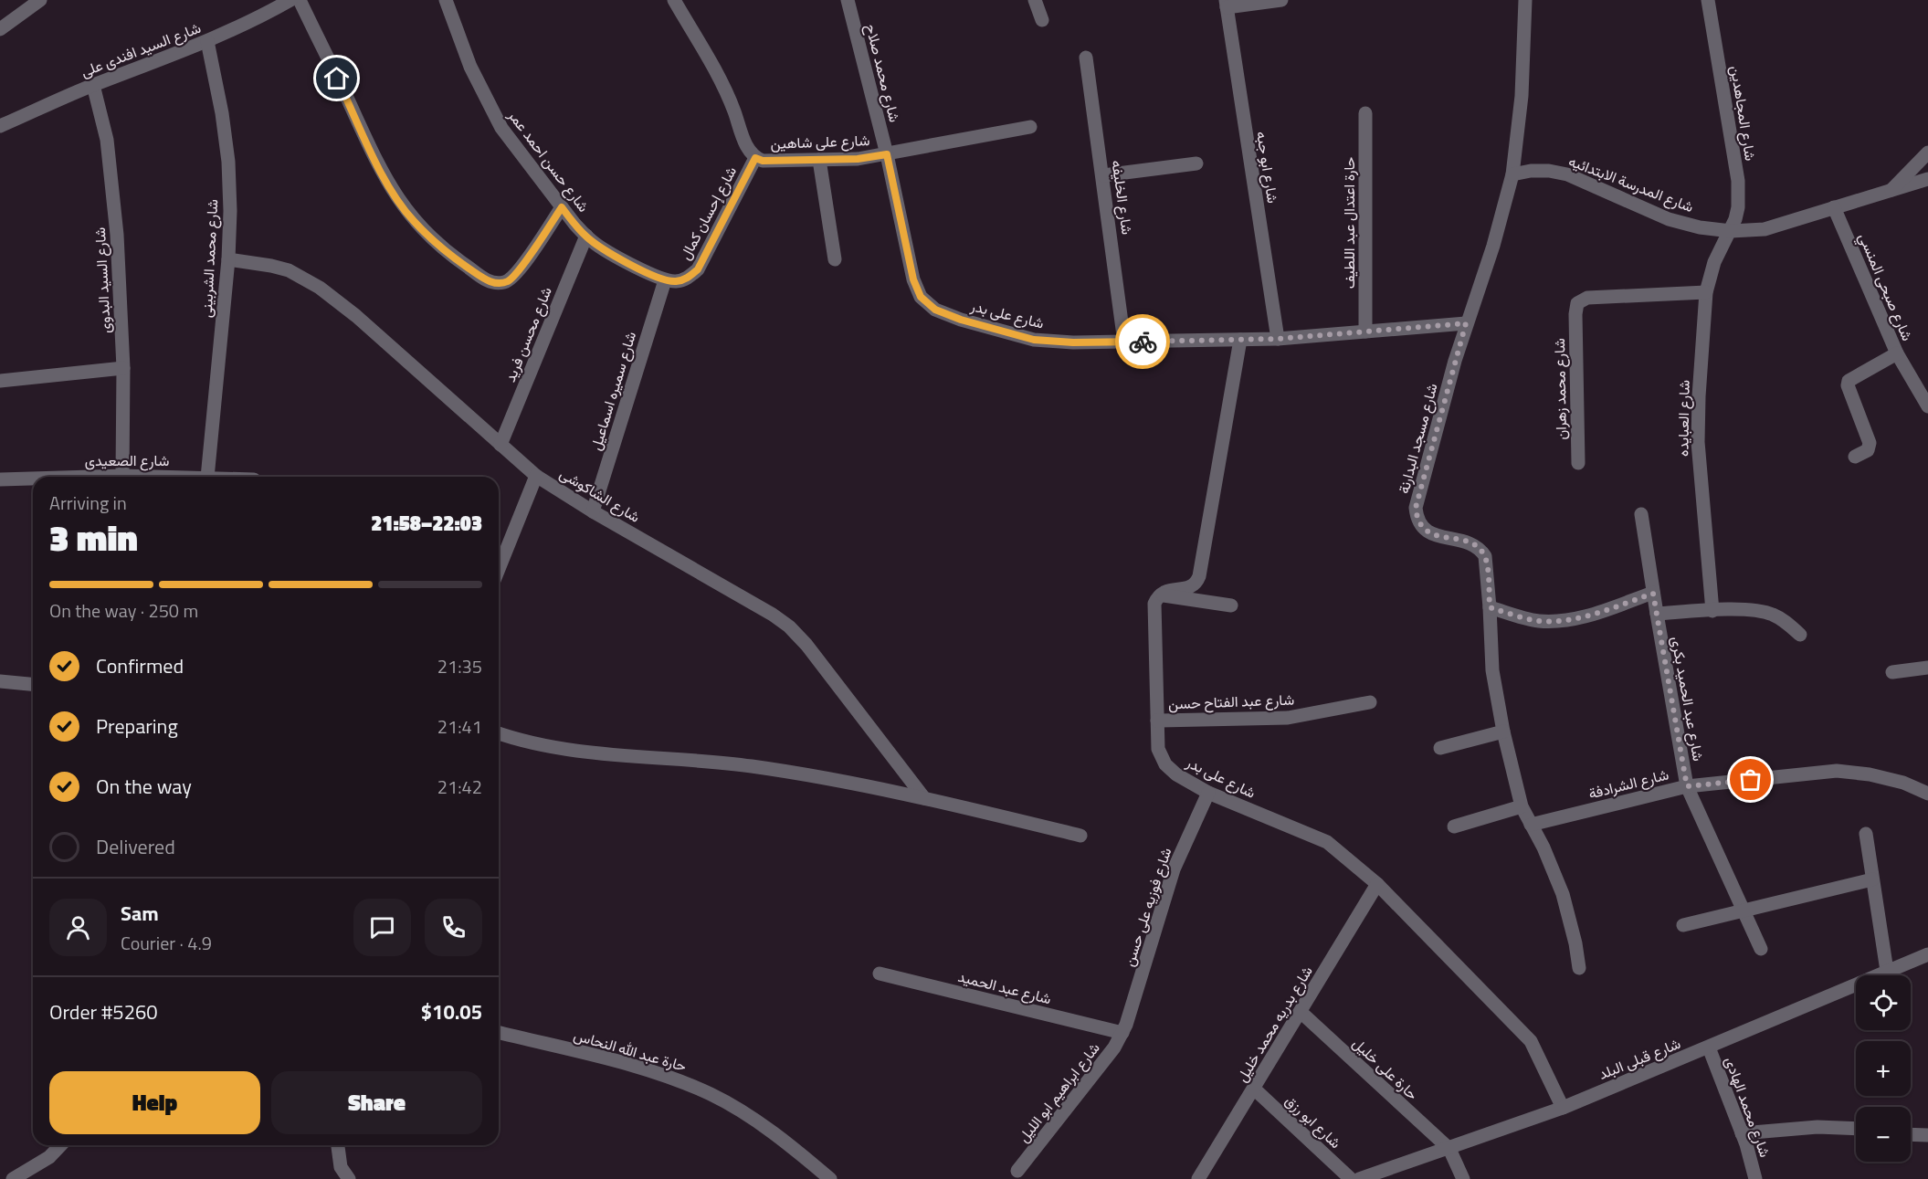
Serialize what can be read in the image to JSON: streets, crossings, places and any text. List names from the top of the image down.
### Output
{
  "streets": {
    "street": [
      "شارع السيد افندى على",
      "شارع محمد صلاح",
      "شارع المجاهدين",
      "شارع على شاهين",
      "شارع حسن احمد عمر",
      "شارع ابو جبه",
      "شارع المدرسة الابتدائيه",
      "شارع الخليفه",
      "شارع إحسان كمال",
      "حارة اعتدال عبد اللطيف",
      "شارع محمد الشربينى",
      "شارع السيد البدوى",
      "شارع صبحى المنسي",
      "شارع على بدر",
      "شارع محسن فريد",
      "شارع محمد زهران",
      "شارع سميره اسماعيل",
      "شارع العبايده",
      "شارع مسجد البدارنة",
      "شارع الصعيدى",
      "شارع الشاكوشى",
      "شارع عبد الحميد بكرى",
      "شارع عبد الفتاح حسن",
      "شارع الشرادفة",
      "شارع فوزيه على حسن",
      "شارع عبد الحميد",
      "شارع بدريه محمد خليل",
      "حارة عبد الله النحاس",
      "شارع قبلى البلد",
      "حارة على خليل",
      "شارع ابراهيم ابو الليل",
      "شارع محمد الهادى",
      "شارع ابو رزق"
    ]
  },
  "crossings": [
    ["شارع السيد افندى على", "شارع محمد الشربينى"],
    ["شارع السيد افندى على", "شارع السيد البدوى"],
    ["شارع محمد صلاح", "شارع على شاهين"],
    ["شارع محمد صلاح", "شارع على بدر"],
    ["شارع المجاهدين", "شارع المدرسة الابتدائيه"],
    ["شارع المجاهدين", "شارع العبايده"],
    ["شارع على شاهين", "شارع إحسان كمال"],
    ["شارع على شاهين", "شارع على بدر"],
    ["شارع حسن احمد عمر", "شارع إحسان كمال"],
    ["شارع حسن احمد عمر", "شارع محسن فريد"],
    ["شارع حسن احمد عمر", "شارع سميره اسماعيل"],
    ["شارع ابو جبه", "شارع على بدر"],
    ["شارع المدرسة الابتدائيه", "شارع صبحى المنسي"],
    ["شارع المدرسة الابتدائيه", "شارع العبايده"],
    ["شارع المدرسة الابتدائيه", "شارع مسجد البدارنة"],
    ["شارع الخليفه", "شارع على بدر"],
    ["شارع إحسان كمال", "شارع سميره اسماعيل"],
    ["حارة اعتدال عبد اللطيف", "شارع على بدر"],
    ["شارع محمد الشربينى", "شارع الشاكوشى"],
    ["شارع السيد البدوى", "شارع الصعيدى"],
    ["شارع على بدر", "شارع مسجد البدارنة"],
    ["شارع على بدر", "شارع عبد الفتاح حسن"],
    ["شارع على بدر", "شارع فوزيه على حسن"],
    ["شارع على بدر", "شارع بدريه محمد خليل"],
    ["شارع على بدر", "شارع قبلى البلد"],
    ["شارع محسن فريد", "شارع الشاكوشى"],
    ["شارع محمد زهران", "شارع العبايده"],
    ["شارع سميره اسماعيل", "شارع الشاكوشى"],
    ["شارع مسجد البدارنة", "شارع الشرادفة"],
    ["شارع عبد الحميد بكرى", "شارع الشرادفة"],
    ["شارع فوزيه على حسن", "شارع عبد الحميد"],
    ["شارع فوزيه على حسن", "شارع ابراهيم ابو الليل"],
    ["شارع عبد الحميد", "شارع ابراهيم ابو الليل"],
    ["شارع بدريه محمد خليل", "حارة على خليل"],
    ["شارع بدريه محمد خليل", "شارع ابو رزق"],
    ["شارع قبلى البلد", "حارة على خليل"],
    ["شارع قبلى البلد", "شارع محمد الهادى"]
  ],
  "page": {
    "heading": ["3 min", "Arriving in", "21:58–22:03"],
    "panel": [
      "Sam",
      "Courier · 4.9",
      "Order #5260",
      "$10.05"
    ],
    "bar": "On the way · 250 m",
    "list": [
      ["Confirmed", "21:35"],
      ["Preparing", "21:41"],
      ["On the way", "21:42"],
      "Delivered"
    ],
    "map_buttons": ["+", "−"],
    "buttons": ["Help", "Share"]
  }
}
